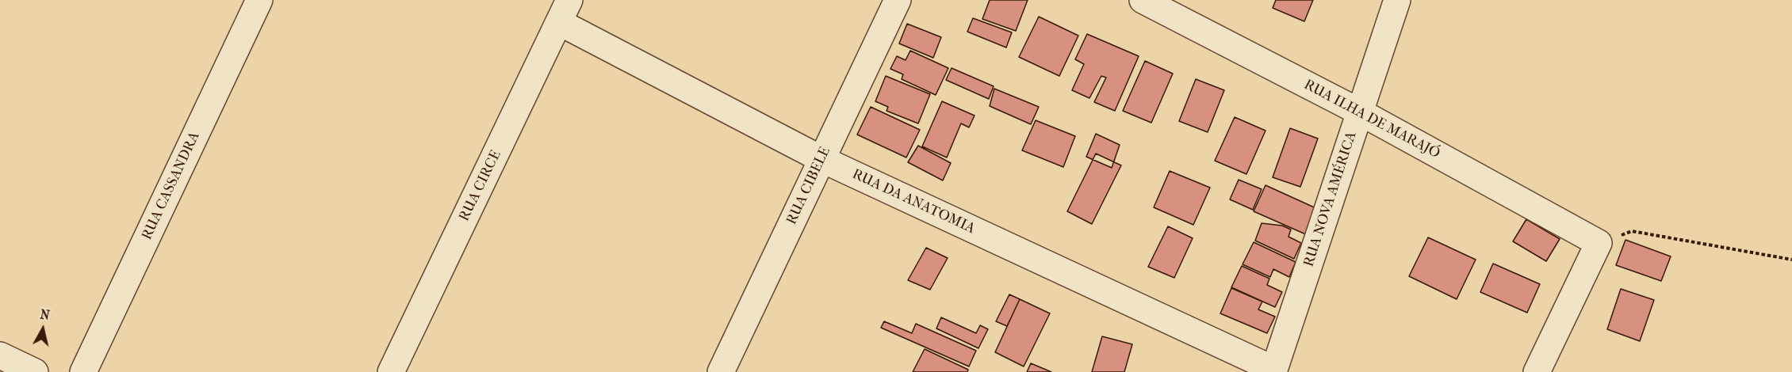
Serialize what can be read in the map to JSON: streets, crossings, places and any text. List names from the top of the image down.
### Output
{
  "streets": {
    "street": [
      "RUA ILHA DE MARAJÓ",
      "RUA CASSANDRA",
      "RUA CIRCE",
      "RUA CIBELE",
      "RUA NOVA AMÉRICA",
      "RUA DA ANATOMIA"
    ]
  },
  "crossings": [
    ["RUA ILHA DE MARAJÓ", "RUA NOVA AMÉRICA"],
    ["RUA CIRCE", "RUA DA ANATOMIA"],
    ["RUA CIBELE", "RUA DA ANATOMIA"],
    ["RUA NOVA AMÉRICA", "RUA DA ANATOMIA"]
  ],
  "north": "top"
}
